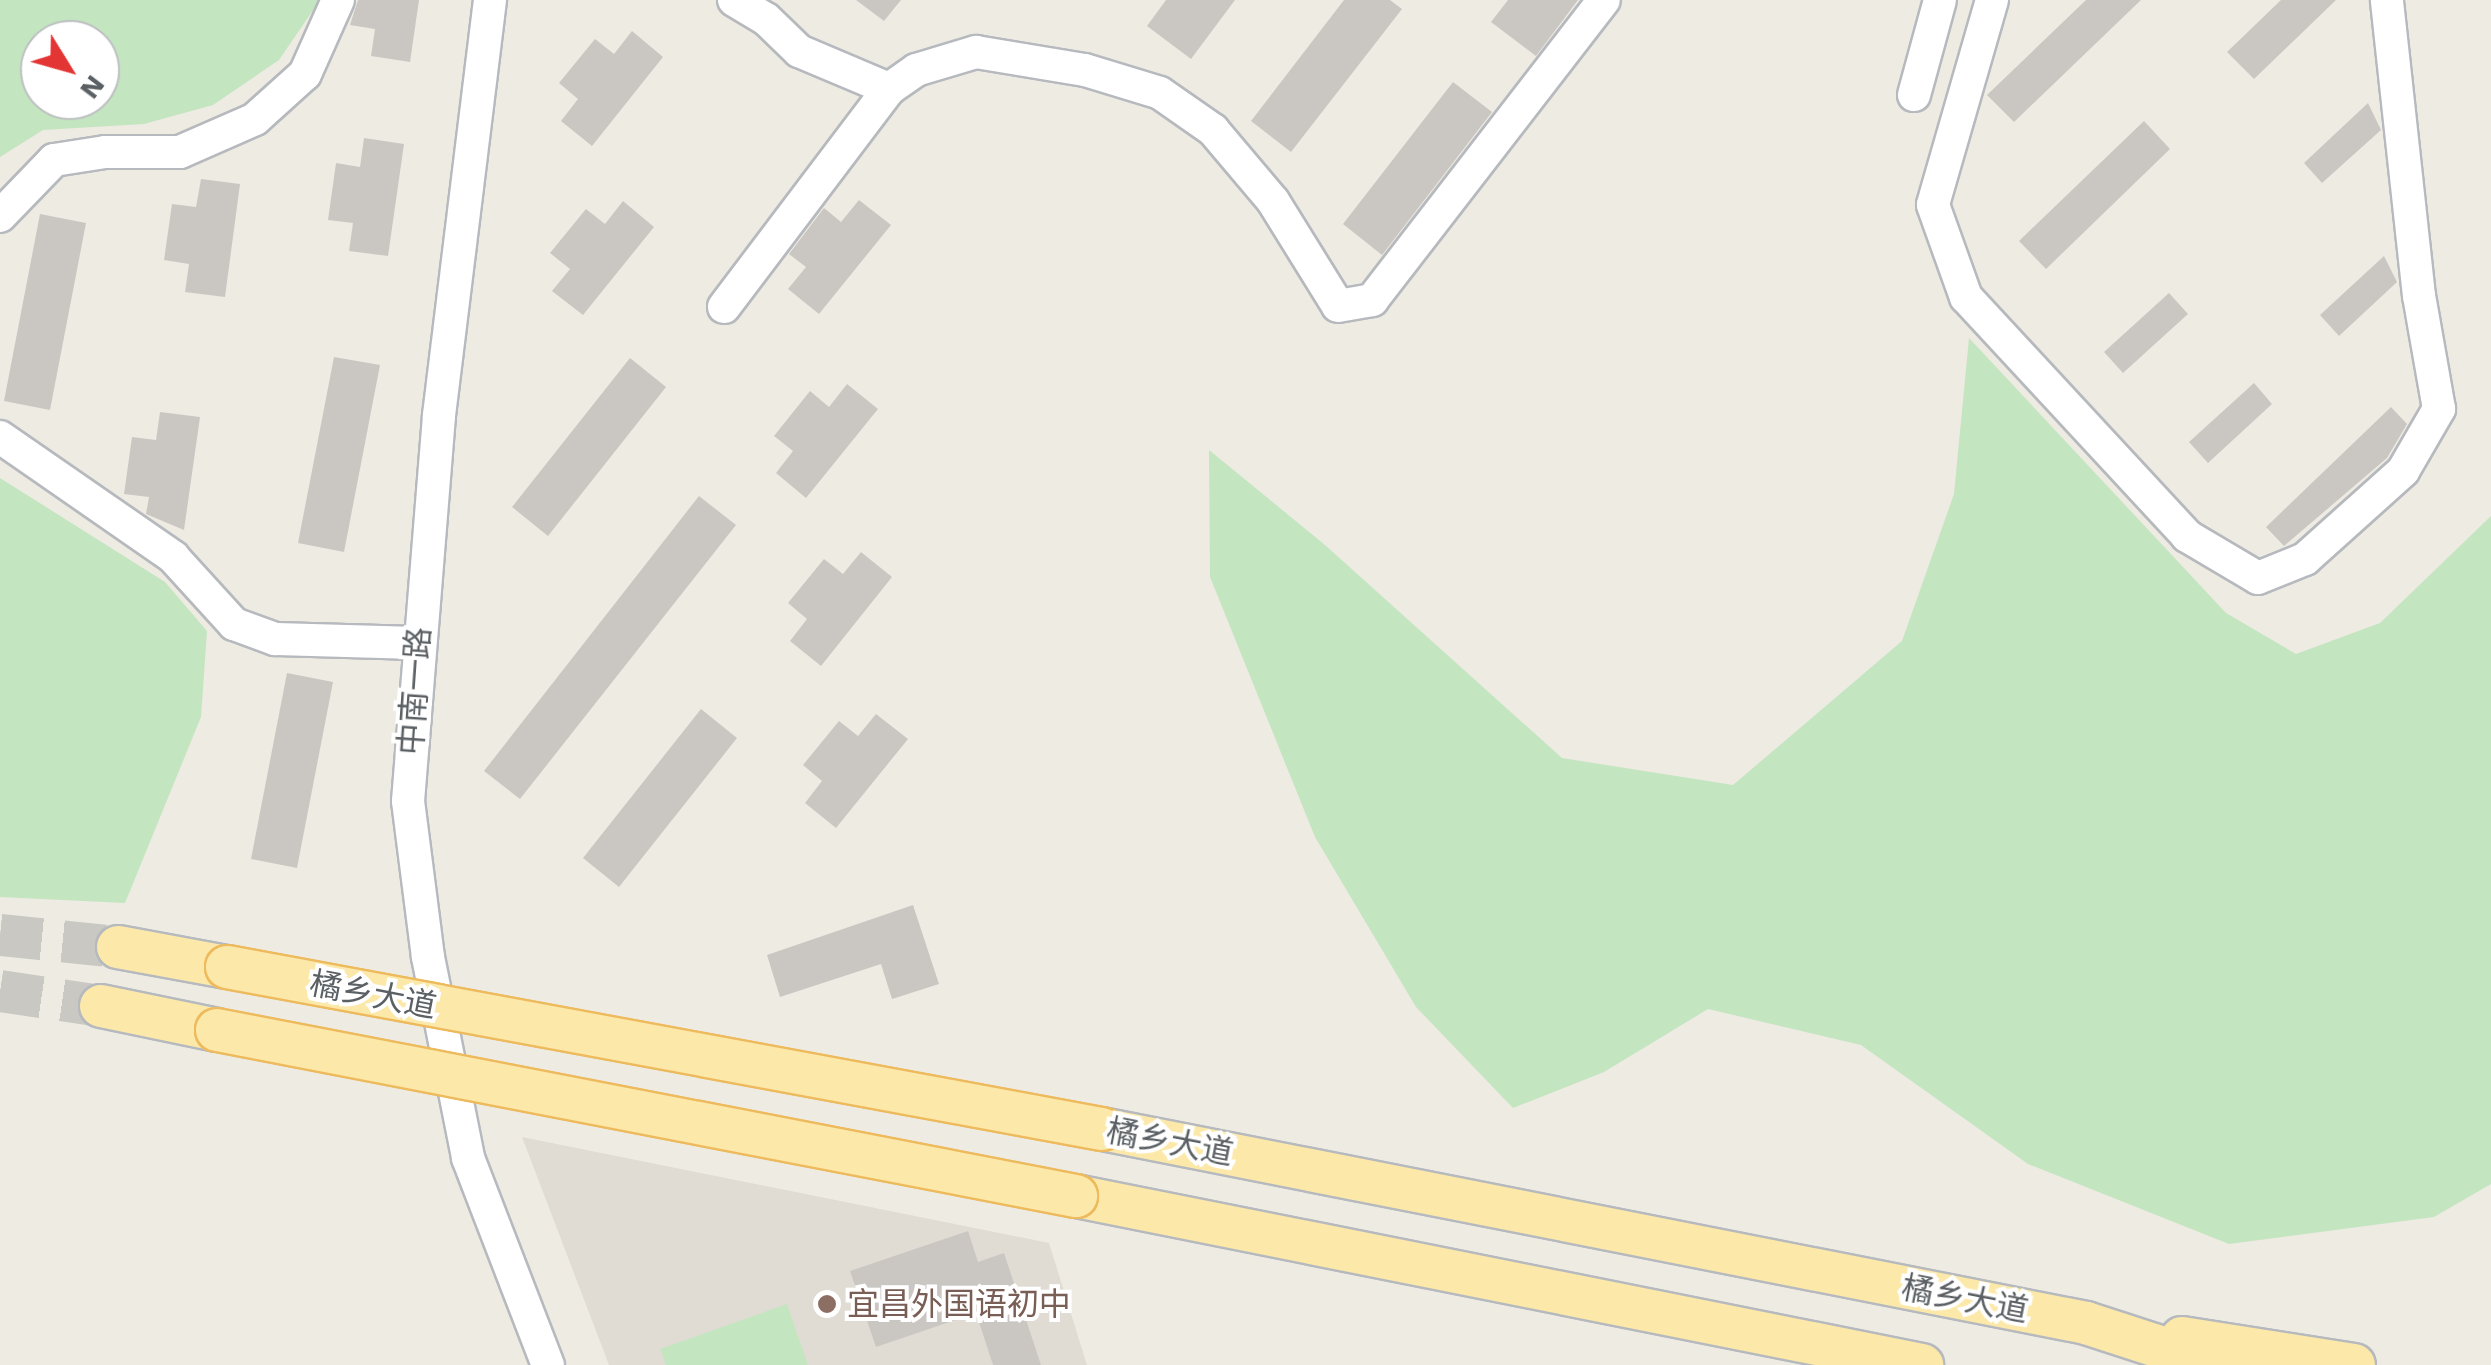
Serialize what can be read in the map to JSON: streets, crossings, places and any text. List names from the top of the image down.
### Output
{
  "streets": {
    "main road": ["橘乡大道"],
    "street": ["中南一路"]
  },
  "places": ["宜昌外国语初中"],
  "north": "bottom right"
}
